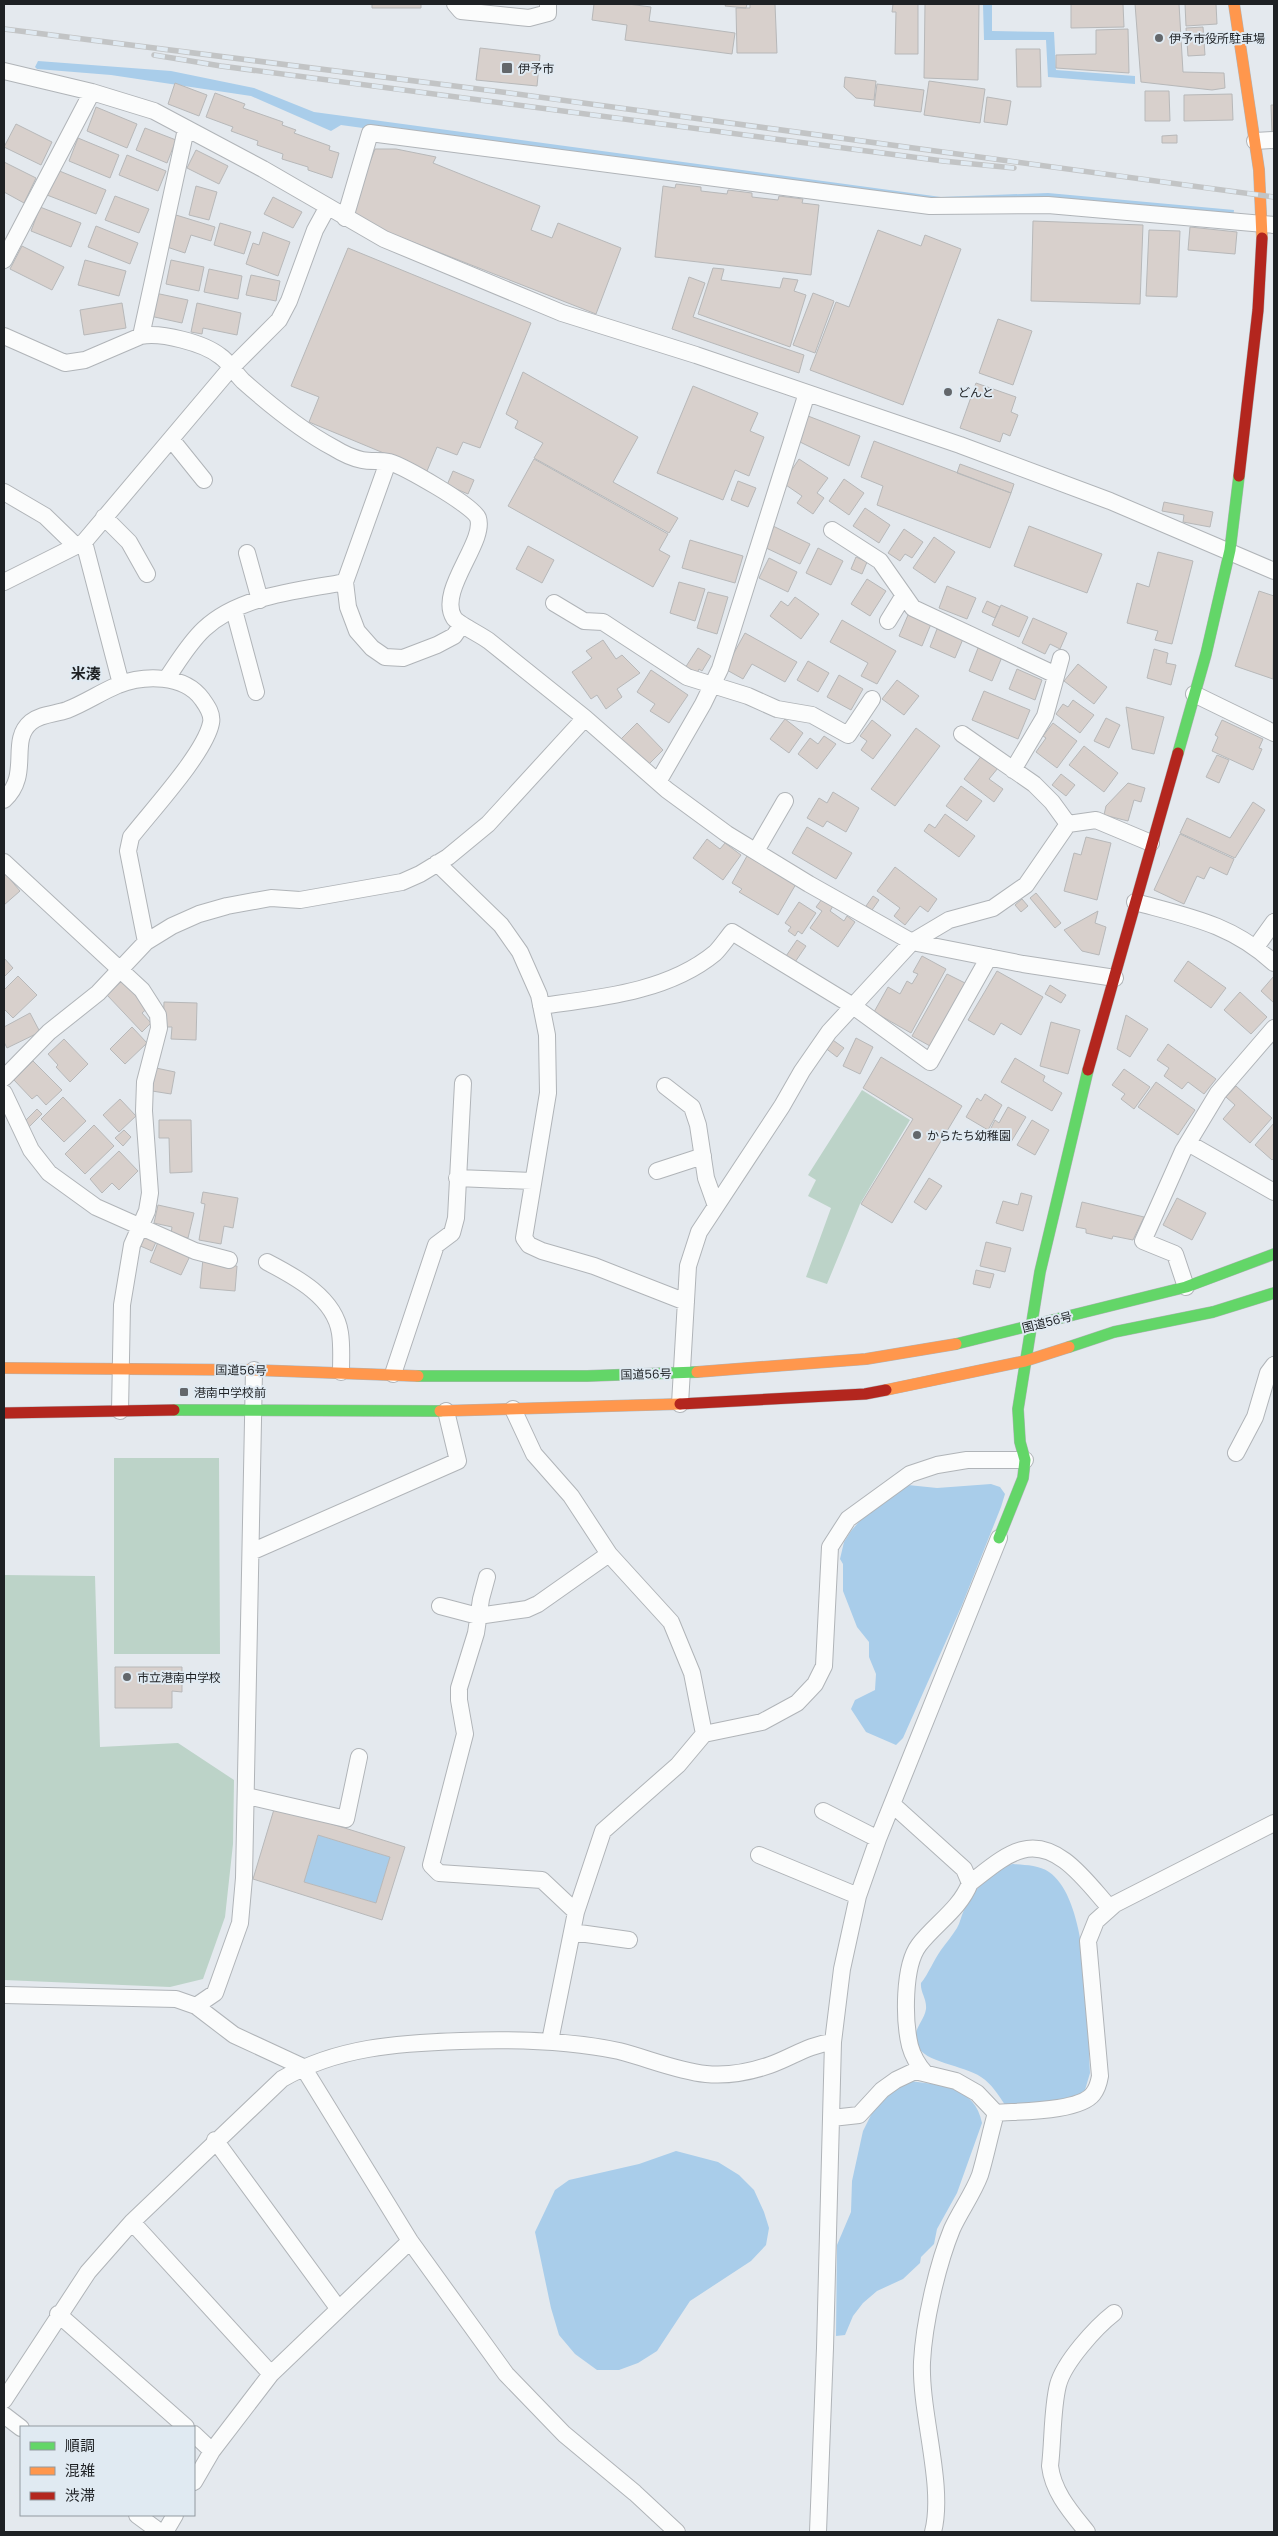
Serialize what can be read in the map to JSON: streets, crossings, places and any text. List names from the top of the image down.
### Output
{
  "streets": {
    "main road": ["国道56号"]
  },
  "districts": ["米湊"],
  "places": {
    "other": [
      "伊予市役所駐車場",
      "どんと",
      "からたち幼稚園",
      "市立港南中学校"
    ],
    "transit": ["伊予市", "港南中学校前"]
  },
  "legend": ["順調", "混雑", "渋滞"]
}
